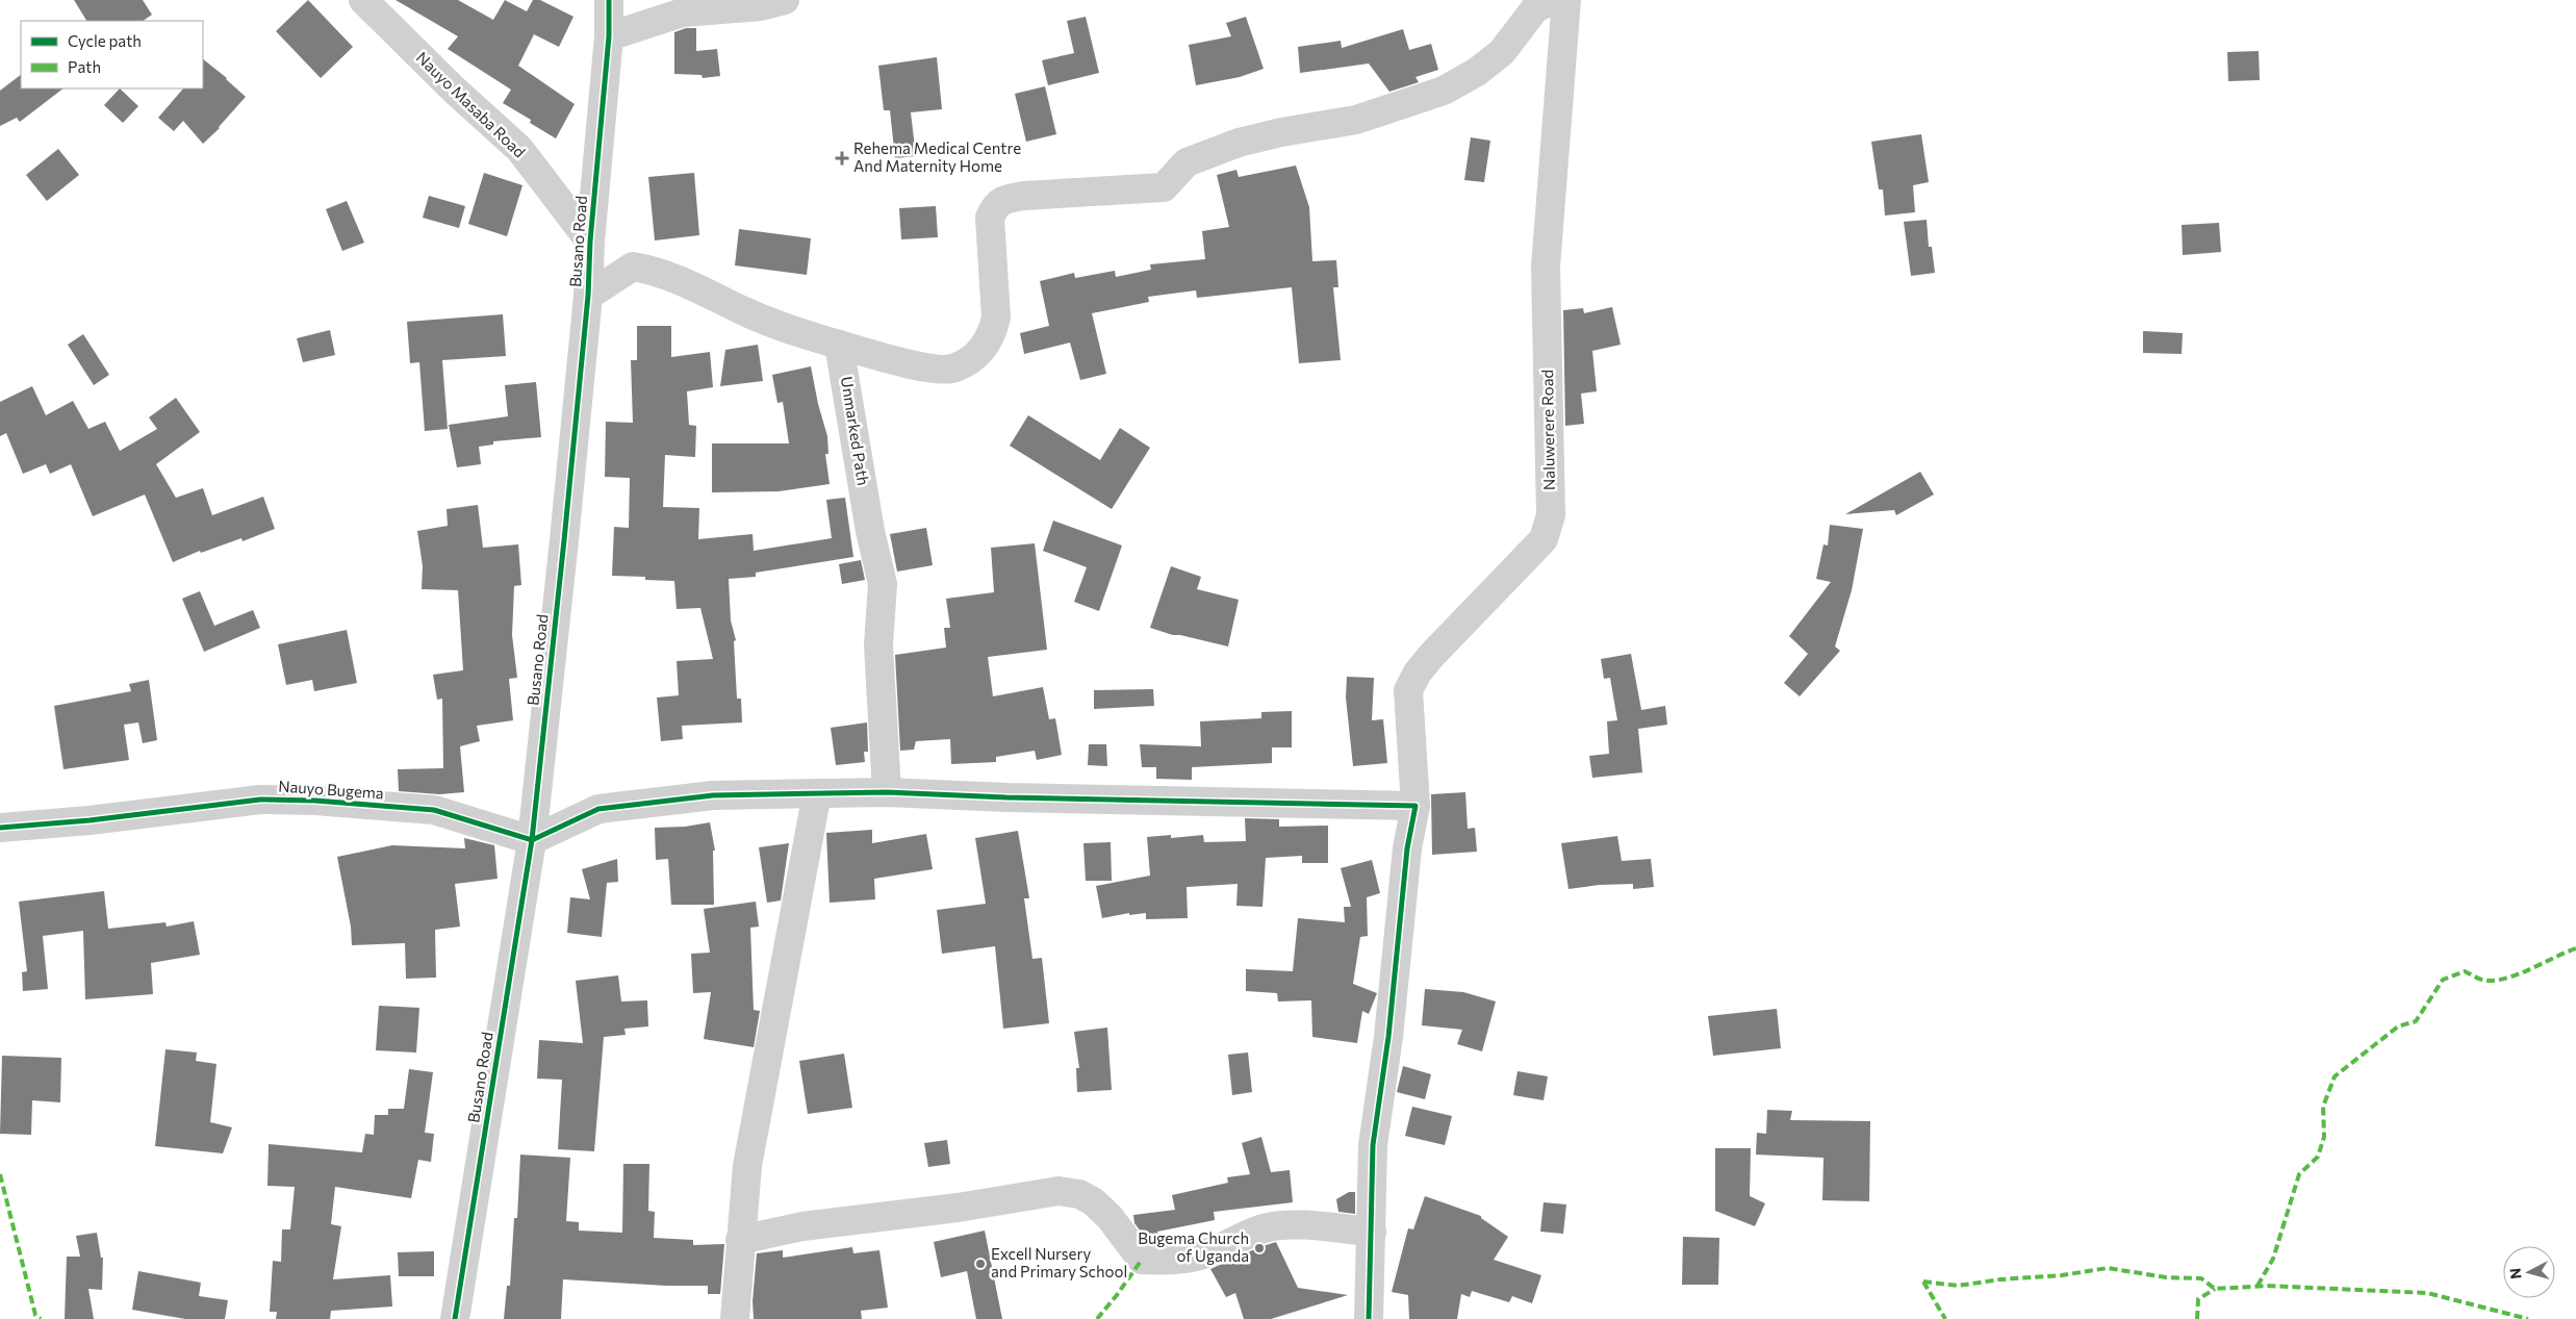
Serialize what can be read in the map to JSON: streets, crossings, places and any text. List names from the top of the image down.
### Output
{
  "streets": {
    "street": [
      "Nauyo Masaba Road",
      "Busano Road",
      "Naluwerere Road",
      "Unmarked Path",
      "Nauyo Bugema"
    ]
  },
  "crossings": [
    ["Nauyo Masaba Road", "Busano Road"],
    ["Busano Road", "Nauyo Bugema"]
  ],
  "places": {
    "health": ["Rehema Medical Centre And Maternity Home"],
    "other": ["Bugema Church of Uganda", "Excell Nursery and Primary School"]
  },
  "legend": ["Cycle path", "Path"],
  "north": "left"
}
